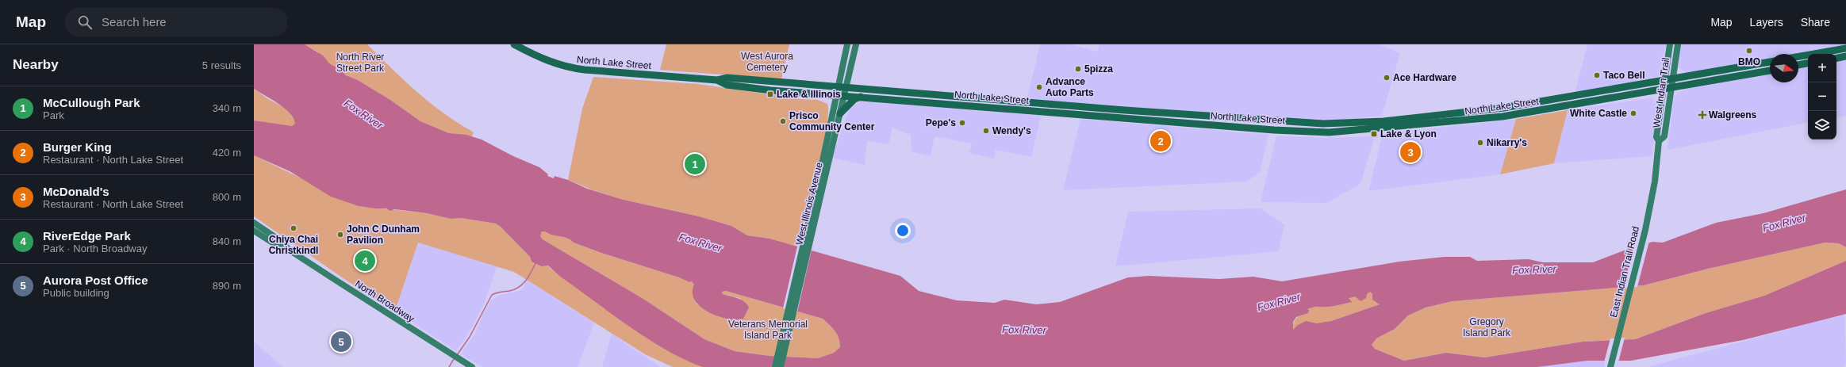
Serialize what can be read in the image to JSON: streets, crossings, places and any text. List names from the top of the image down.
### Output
{
  "streets": {
    "main road": [
      "North Lake Street",
      "West Indian Trail",
      "West Illinois Avenue",
      "East Indian Trail Road",
      "North Broadway"
    ]
  },
  "crossings": [
    ["North Lake Street", "West Indian Trail"],
    ["North Lake Street", "West Illinois Avenue"],
    ["West Indian Trail", "East Indian Trail Road"]
  ],
  "water": ["Fox River"],
  "parks": [
    "West Aurora Cemetery",
    "North River Street Park",
    "Gregory Island Park",
    "Veterans Memorial Island Park"
  ],
  "places": {
    "other": [
      "BMO",
      "5pizza",
      "Taco Bell",
      "Ace Hardware",
      "Advance Auto Parts",
      "White Castle",
      "Prisco Community Center",
      "Pepe's",
      "Wendy's",
      "Nikarry's",
      "Chiya Chai Christkindl",
      "John C Dunham Pavilion"
    ],
    "transit": ["Lake & Illinois", "Lake & Lyon"],
    "health": ["Walgreens"]
  },
  "north": "right",
  "page": {
    "header": "Map",
    "search": "Search here",
    "nav": ["Map", "Layers", "Share"],
    "heading": ["Nearby", "5 results"],
    "map_buttons": ["+", "−"],
    "list": [
      {
        "mark": "1",
        "name": "McCullough Park",
        "note": "Park",
        "value": "340 m"
      },
      {
        "mark": "2",
        "name": "Burger King",
        "note": "Restaurant · North Lake Street",
        "value": "420 m"
      },
      {
        "mark": "3",
        "name": "McDonald's",
        "note": "Restaurant · North Lake Street",
        "value": "800 m"
      },
      {
        "mark": "4",
        "name": "RiverEdge Park",
        "note": "Park · North Broadway",
        "value": "840 m"
      },
      {
        "mark": "5",
        "name": "Aurora Post Office",
        "note": "Public building",
        "value": "890 m"
      }
    ],
    "pins": [
      "2",
      "3",
      "1",
      "4",
      "5"
    ]
  }
}
